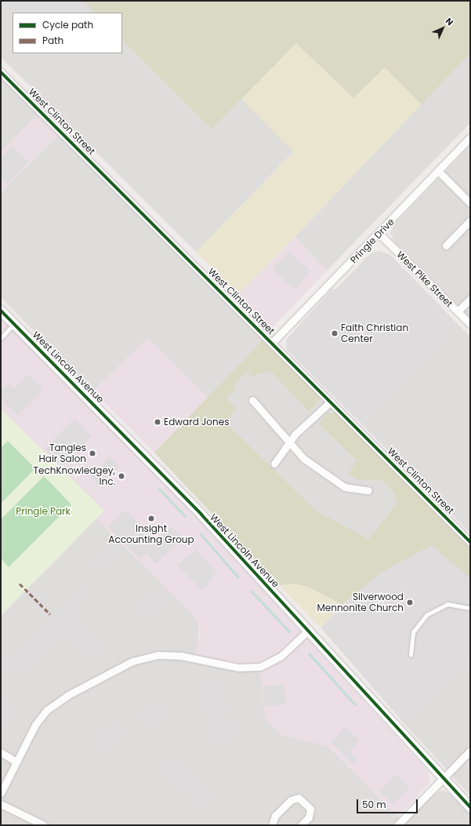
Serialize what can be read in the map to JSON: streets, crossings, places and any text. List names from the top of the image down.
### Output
{
  "streets": {
    "street": [
      "West Clinton Street",
      "Pringle Drive",
      "West Pike Street",
      "West Lincoln Avenue"
    ]
  },
  "crossings": [
    ["West Clinton Street", "Pringle Drive"],
    ["Pringle Drive", "West Pike Street"]
  ],
  "parks": ["Pringle Park"],
  "places": [
    "Faith Christian Center",
    "Edward Jones",
    "Tangles Hair Salon",
    "TechKnowledgey, Inc.",
    "Insight Accounting Group",
    "Silverwood Mennonite Church"
  ],
  "legend": ["Cycle path", "Path"],
  "scale_bar": "50 m",
  "north": "top right"
}
